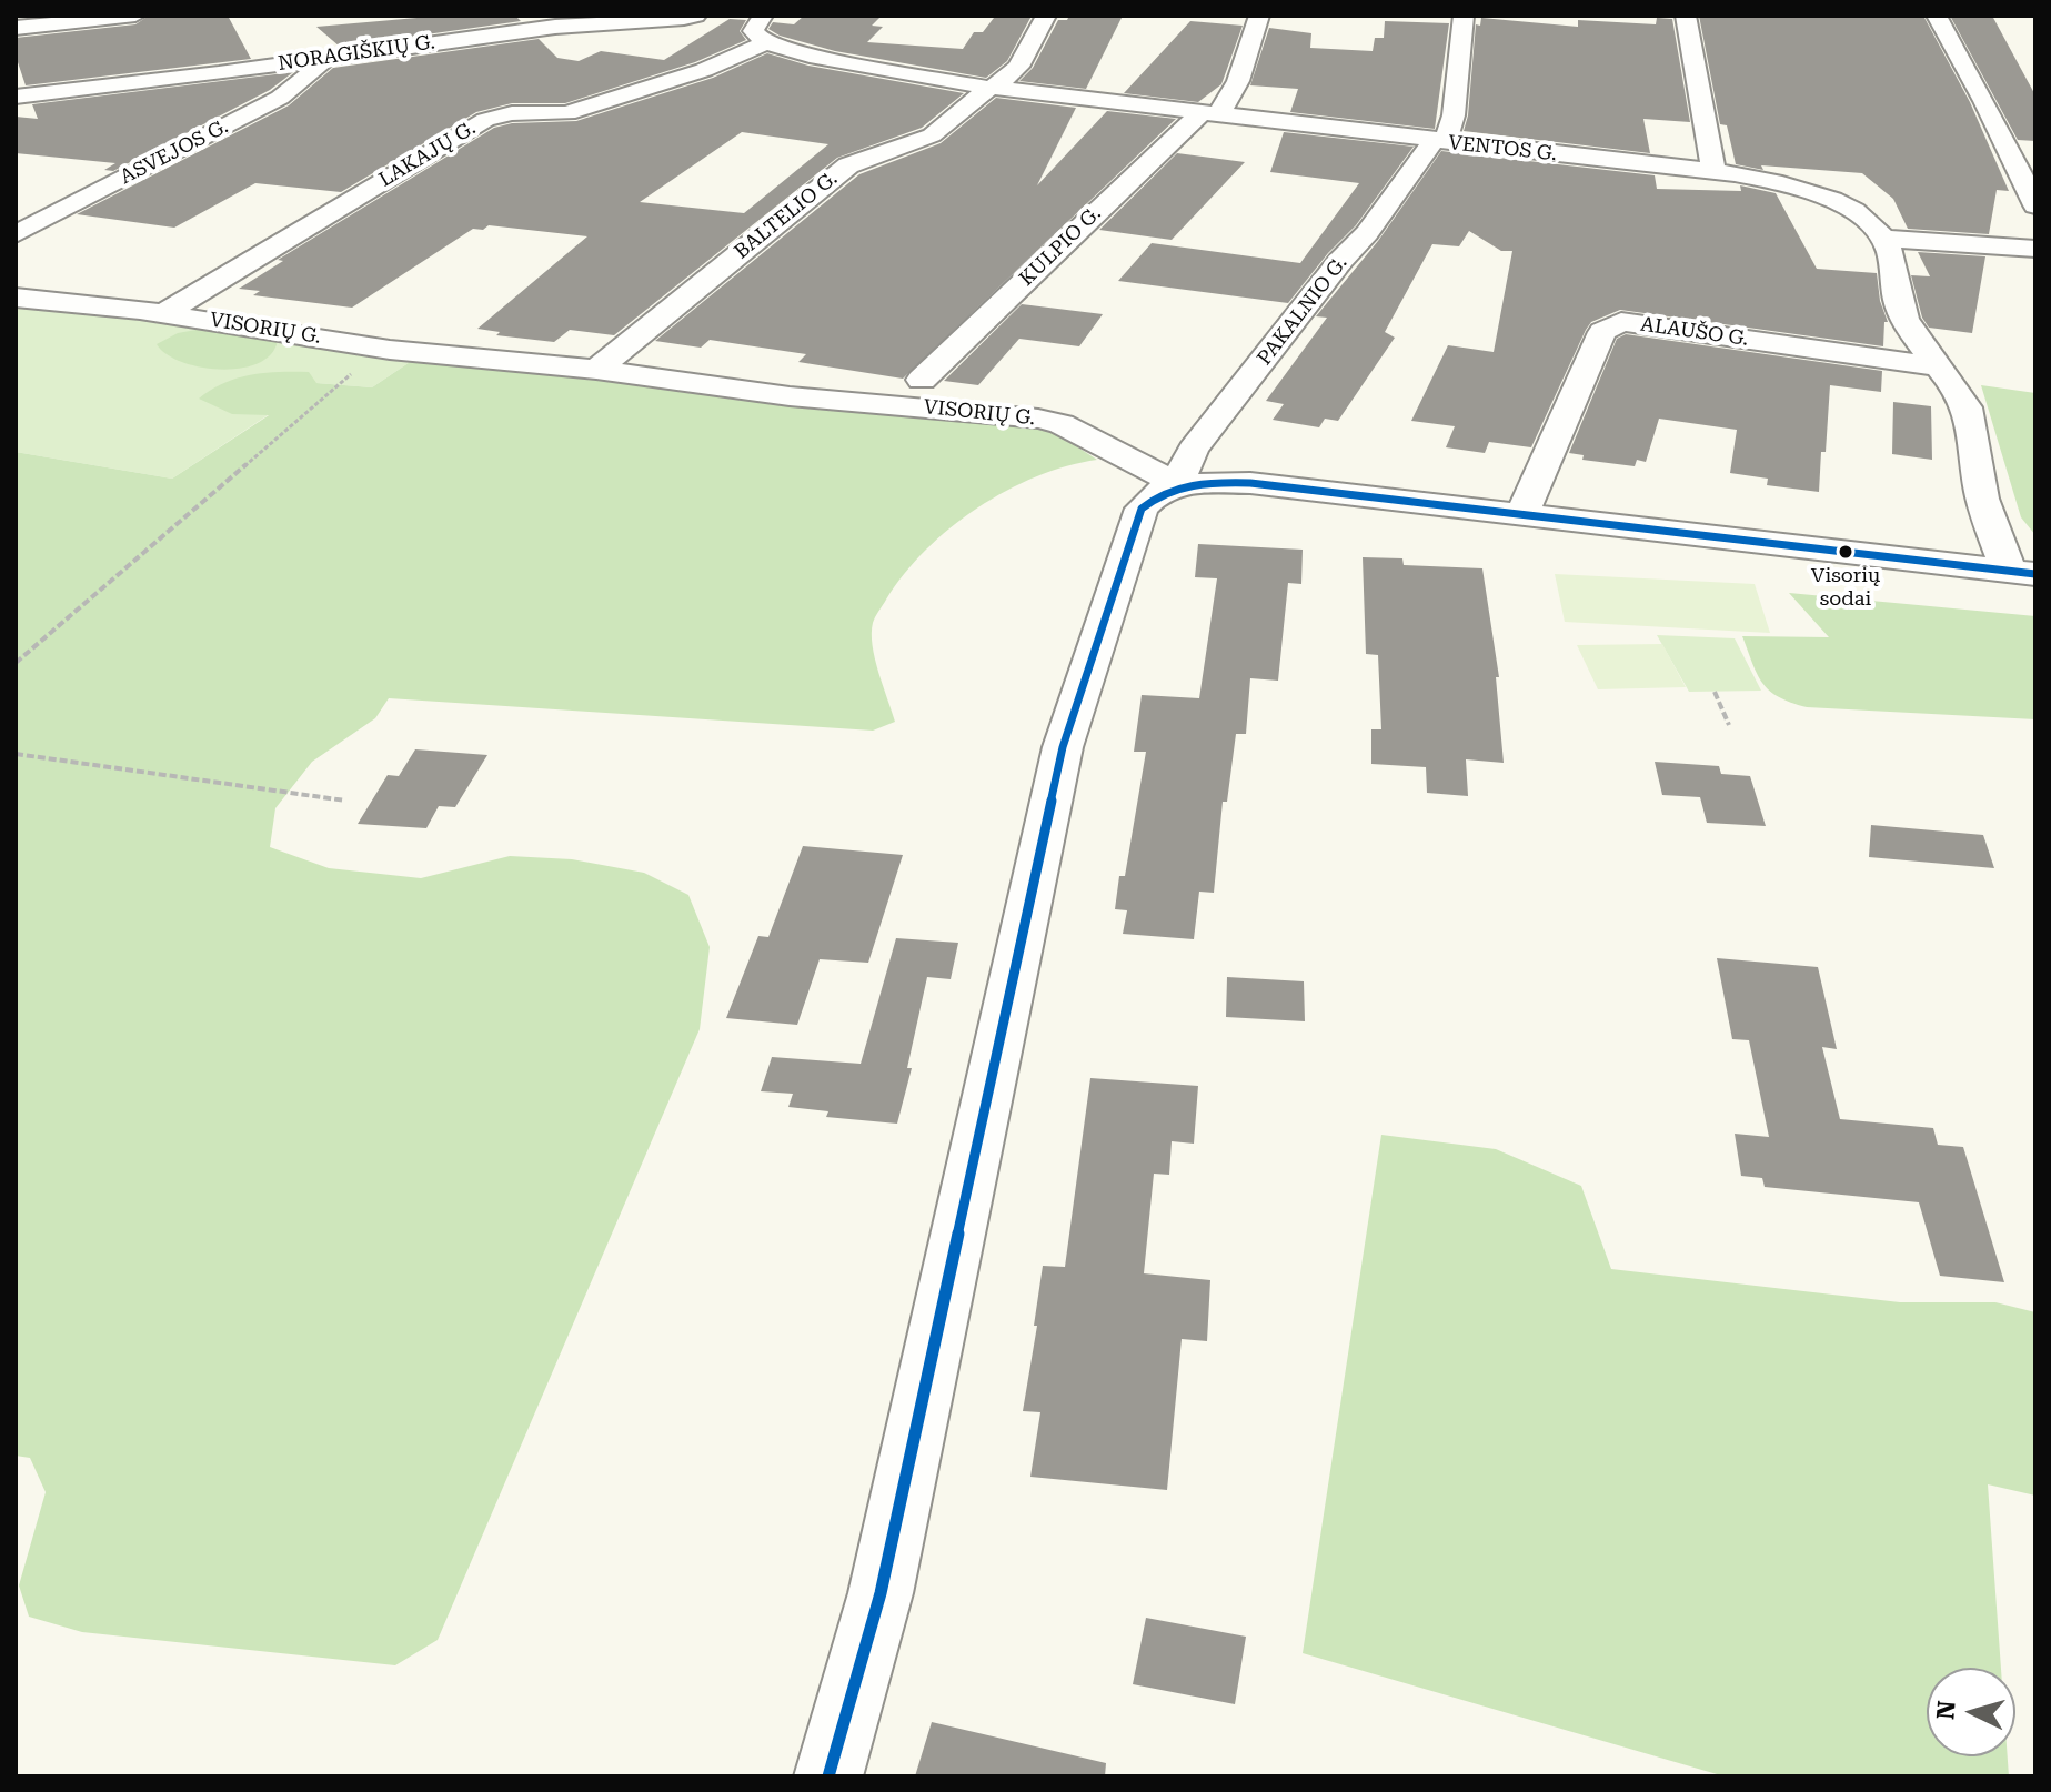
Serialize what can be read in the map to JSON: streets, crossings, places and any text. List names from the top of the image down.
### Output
{
  "streets": {
    "street": [
      "NORAGIŠKIŲ G.",
      "VENTOS G.",
      "ASVEJOS G.",
      "LAKAJŲ G.",
      "BALTELIO G.",
      "KULPIO G.",
      "PAKALNIO G.",
      "VISORIŲ G.",
      "ALAUŠO G."
    ]
  },
  "crossings": [
    ["NORAGIŠKIŲ G.", "VENTOS G."],
    ["NORAGIŠKIŲ G.", "ASVEJOS G."],
    ["VENTOS G.", "LAKAJŲ G."],
    ["VENTOS G.", "BALTELIO G."],
    ["VENTOS G.", "KULPIO G."],
    ["VENTOS G.", "PAKALNIO G."],
    ["LAKAJŲ G.", "VISORIŲ G."],
    ["BALTELIO G.", "VISORIŲ G."],
    ["PAKALNIO G.", "VISORIŲ G."],
    ["VISORIŲ G.", "ALAUŠO G."]
  ],
  "places": ["Visorių sodai"],
  "north": "left"
}
